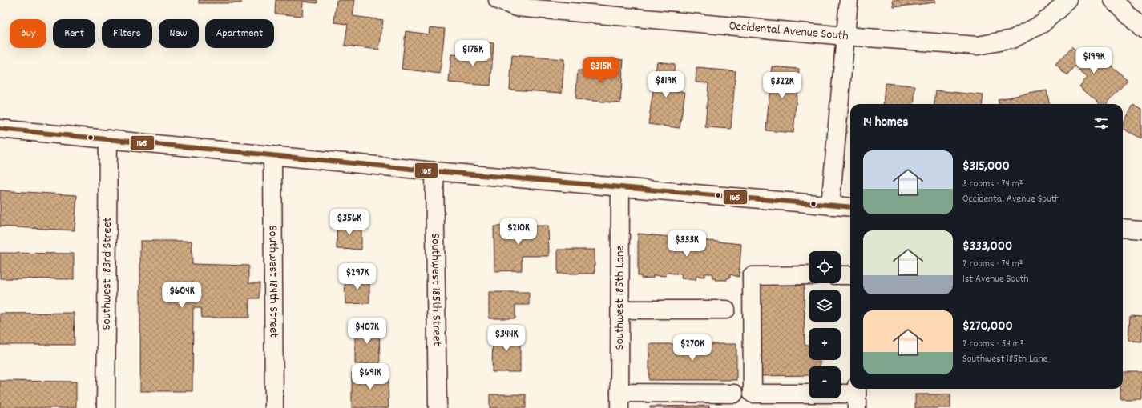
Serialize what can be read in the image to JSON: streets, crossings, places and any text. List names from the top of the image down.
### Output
{
  "streets": {
    "street": [
      "Occidental Avenue South",
      "Southwest 183rd Street",
      "Southwest 184th Street",
      "Southwest 185th Street",
      "Southwest 185th Lane"
    ]
  },
  "lines": ["transit line 165"],
  "page": {
    "chip": [
      "Buy",
      "Rent",
      "Filters",
      "New",
      "Apartment"
    ],
    "price": [
      "$175K",
      "$199K",
      "$315K",
      "$819K",
      "$322K",
      "$356K",
      "$210K",
      "$333K",
      "$297K",
      "$604K",
      "$407K",
      "$344K",
      "$270K",
      "$691K"
    ],
    "heading": "14 homes",
    "list": [
      {
        "name": "$315,000",
        "note": "3 rooms · 74 m² · Occidental Avenue South"
      },
      {
        "name": "$333,000",
        "note": "2 rooms · 74 m² · 1st Avenue South"
      },
      {
        "name": "$270,000",
        "note": "2 rooms · 54 m² · Southwest 185th Lane"
      }
    ],
    "map_buttons": ["+", "−"]
  }
}
